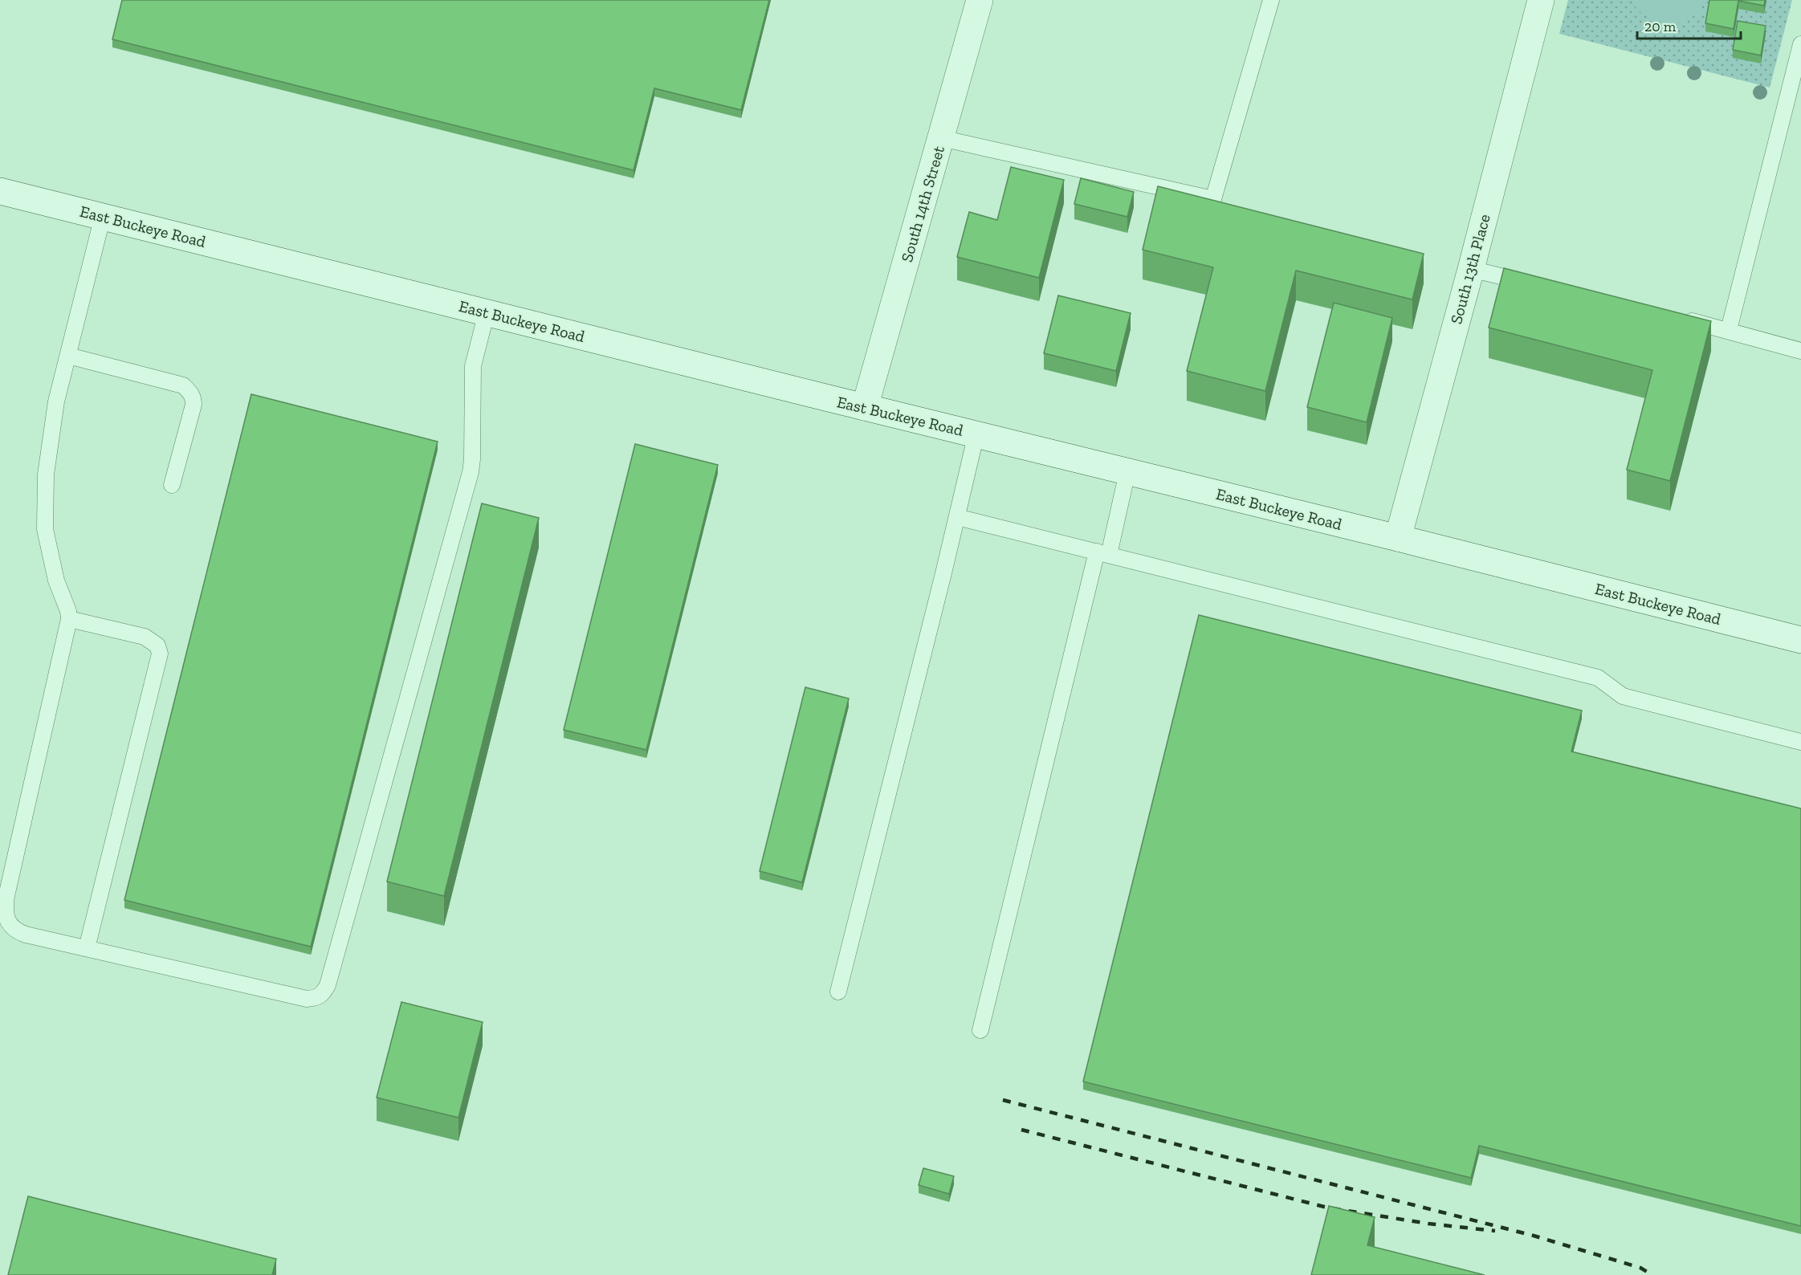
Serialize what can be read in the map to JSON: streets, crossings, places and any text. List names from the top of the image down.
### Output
{
  "streets": {
    "main road": ["South 14th Street", "East Buckeye Road", "South 13th Place"]
  },
  "crossings": [
    ["South 14th Street", "East Buckeye Road"],
    ["East Buckeye Road", "South 13th Place"]
  ],
  "scale_bar": "20 m"
}
